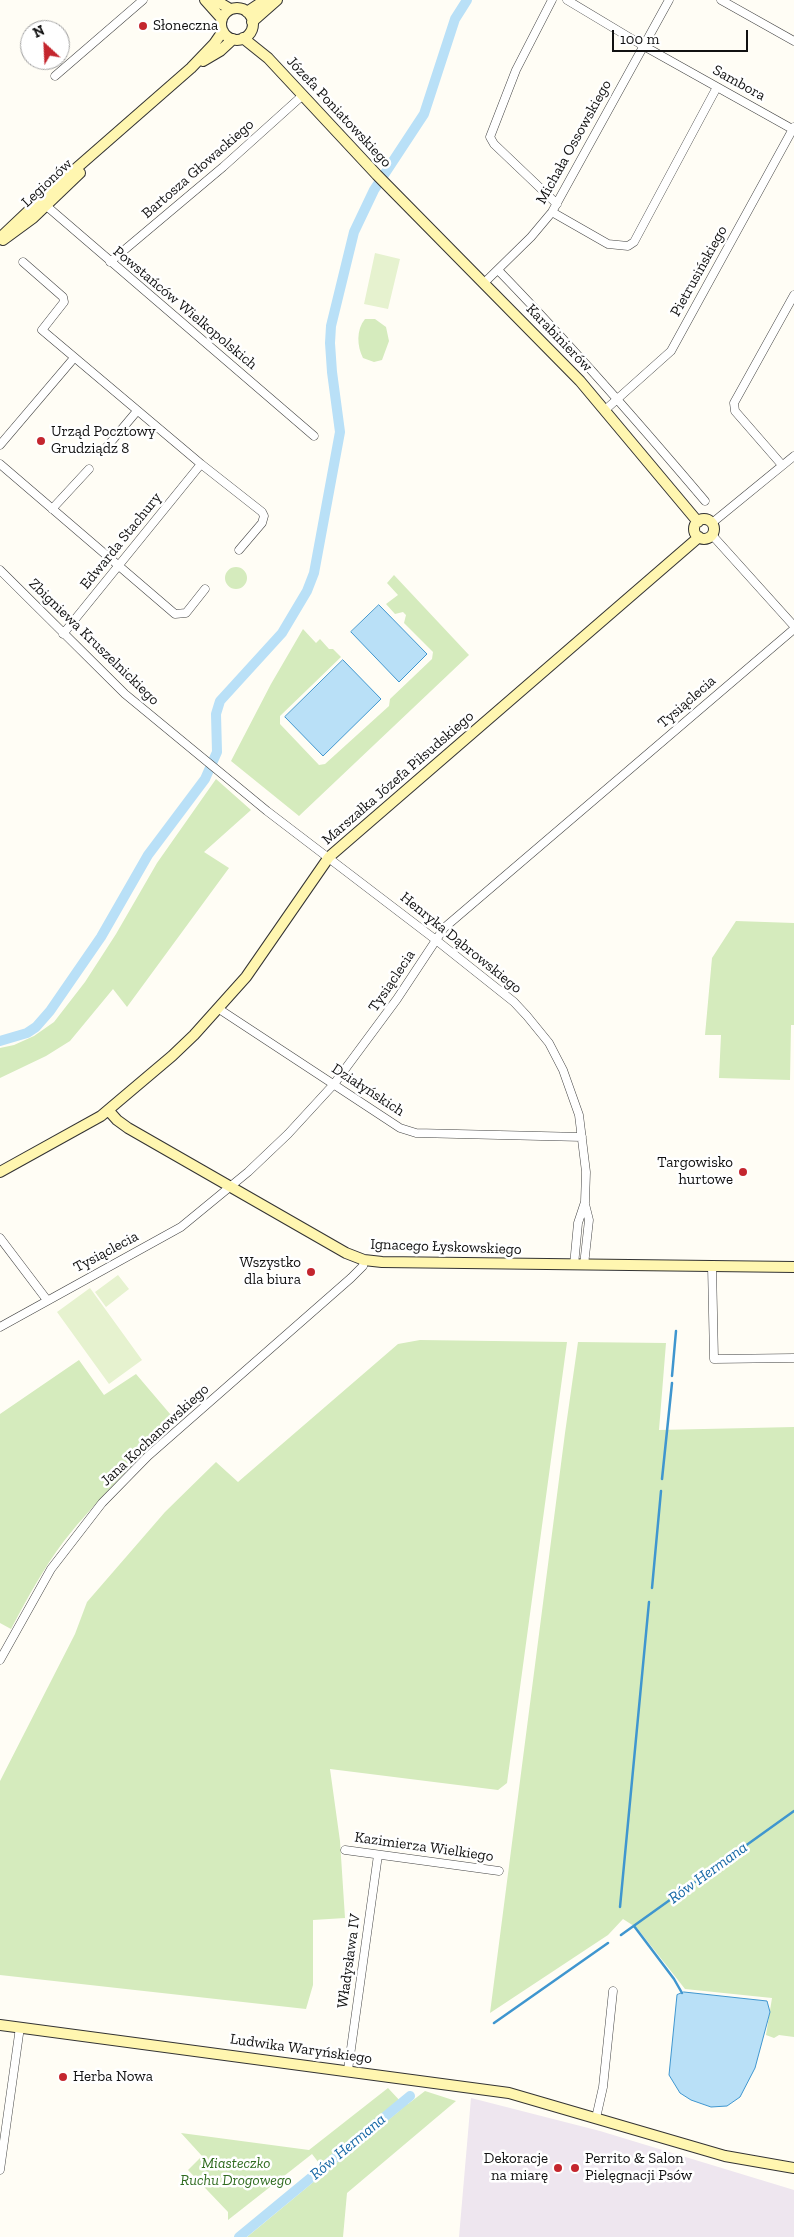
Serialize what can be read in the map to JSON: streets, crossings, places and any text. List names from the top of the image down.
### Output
{
  "streets": {
    "street": [
      "Sambora",
      "Józefa Poniatowskiego",
      "Michała Ossowskiego",
      "Bartosza Głowackiego",
      "Legionów",
      "Pietrusińskiego",
      "Powstańców Wielkopolskich",
      "Karabinierów",
      "Edwarda Stachury",
      "Zbigniewa Kruszelnickiego",
      "Tysiąclecia",
      "Marszałka Józefa Piłsudskiego",
      "Henryka Dąbrowskiego",
      "Działyńskich",
      "Ignacego Łyskowskiego",
      "Jana Kochanowskiego",
      "Kazimierza Wielkiego",
      "Władysława IV",
      "Ludwika Waryńskiego"
    ]
  },
  "crossings": [
    ["Sambora", "Michała Ossowskiego"],
    ["Sambora", "Pietrusińskiego"],
    ["Józefa Poniatowskiego", "Bartosza Głowackiego"],
    ["Józefa Poniatowskiego", "Legionów"],
    ["Józefa Poniatowskiego", "Karabinierów"],
    ["Michała Ossowskiego", "Karabinierów"],
    ["Bartosza Głowackiego", "Powstańców Wielkopolskich"],
    ["Legionów", "Powstańców Wielkopolskich"],
    ["Pietrusińskiego", "Karabinierów"],
    ["Karabinierów", "Marszałka Józefa Piłsudskiego"],
    ["Edwarda Stachury", "Zbigniewa Kruszelnickiego"],
    ["Zbigniewa Kruszelnickiego", "Henryka Dąbrowskiego"],
    ["Tysiąclecia", "Henryka Dąbrowskiego"],
    ["Tysiąclecia", "Działyńskich"],
    ["Tysiąclecia", "Ignacego Łyskowskiego"],
    ["Marszałka Józefa Piłsudskiego", "Henryka Dąbrowskiego"],
    ["Marszałka Józefa Piłsudskiego", "Działyńskich"],
    ["Marszałka Józefa Piłsudskiego", "Ignacego Łyskowskiego"],
    ["Henryka Dąbrowskiego", "Działyńskich"],
    ["Henryka Dąbrowskiego", "Ignacego Łyskowskiego"],
    ["Ignacego Łyskowskiego", "Jana Kochanowskiego"],
    ["Kazimierza Wielkiego", "Władysława IV"],
    ["Władysława IV", "Ludwika Waryńskiego"]
  ],
  "water": ["Rów Hermana"],
  "parks": ["Miasteczko Ruchu Drogowego"],
  "places": [
    "Słoneczna",
    "Urząd Pocztowy Grudziądz 8",
    "Targowisko hurtowe",
    "Wszystko dla biura",
    "Herba Nowa",
    "Dekoracje na miarę",
    "Perrito & Salon Pielęgnacji Psów"
  ],
  "scale_bar": "100 m",
  "north": "top left"
}
